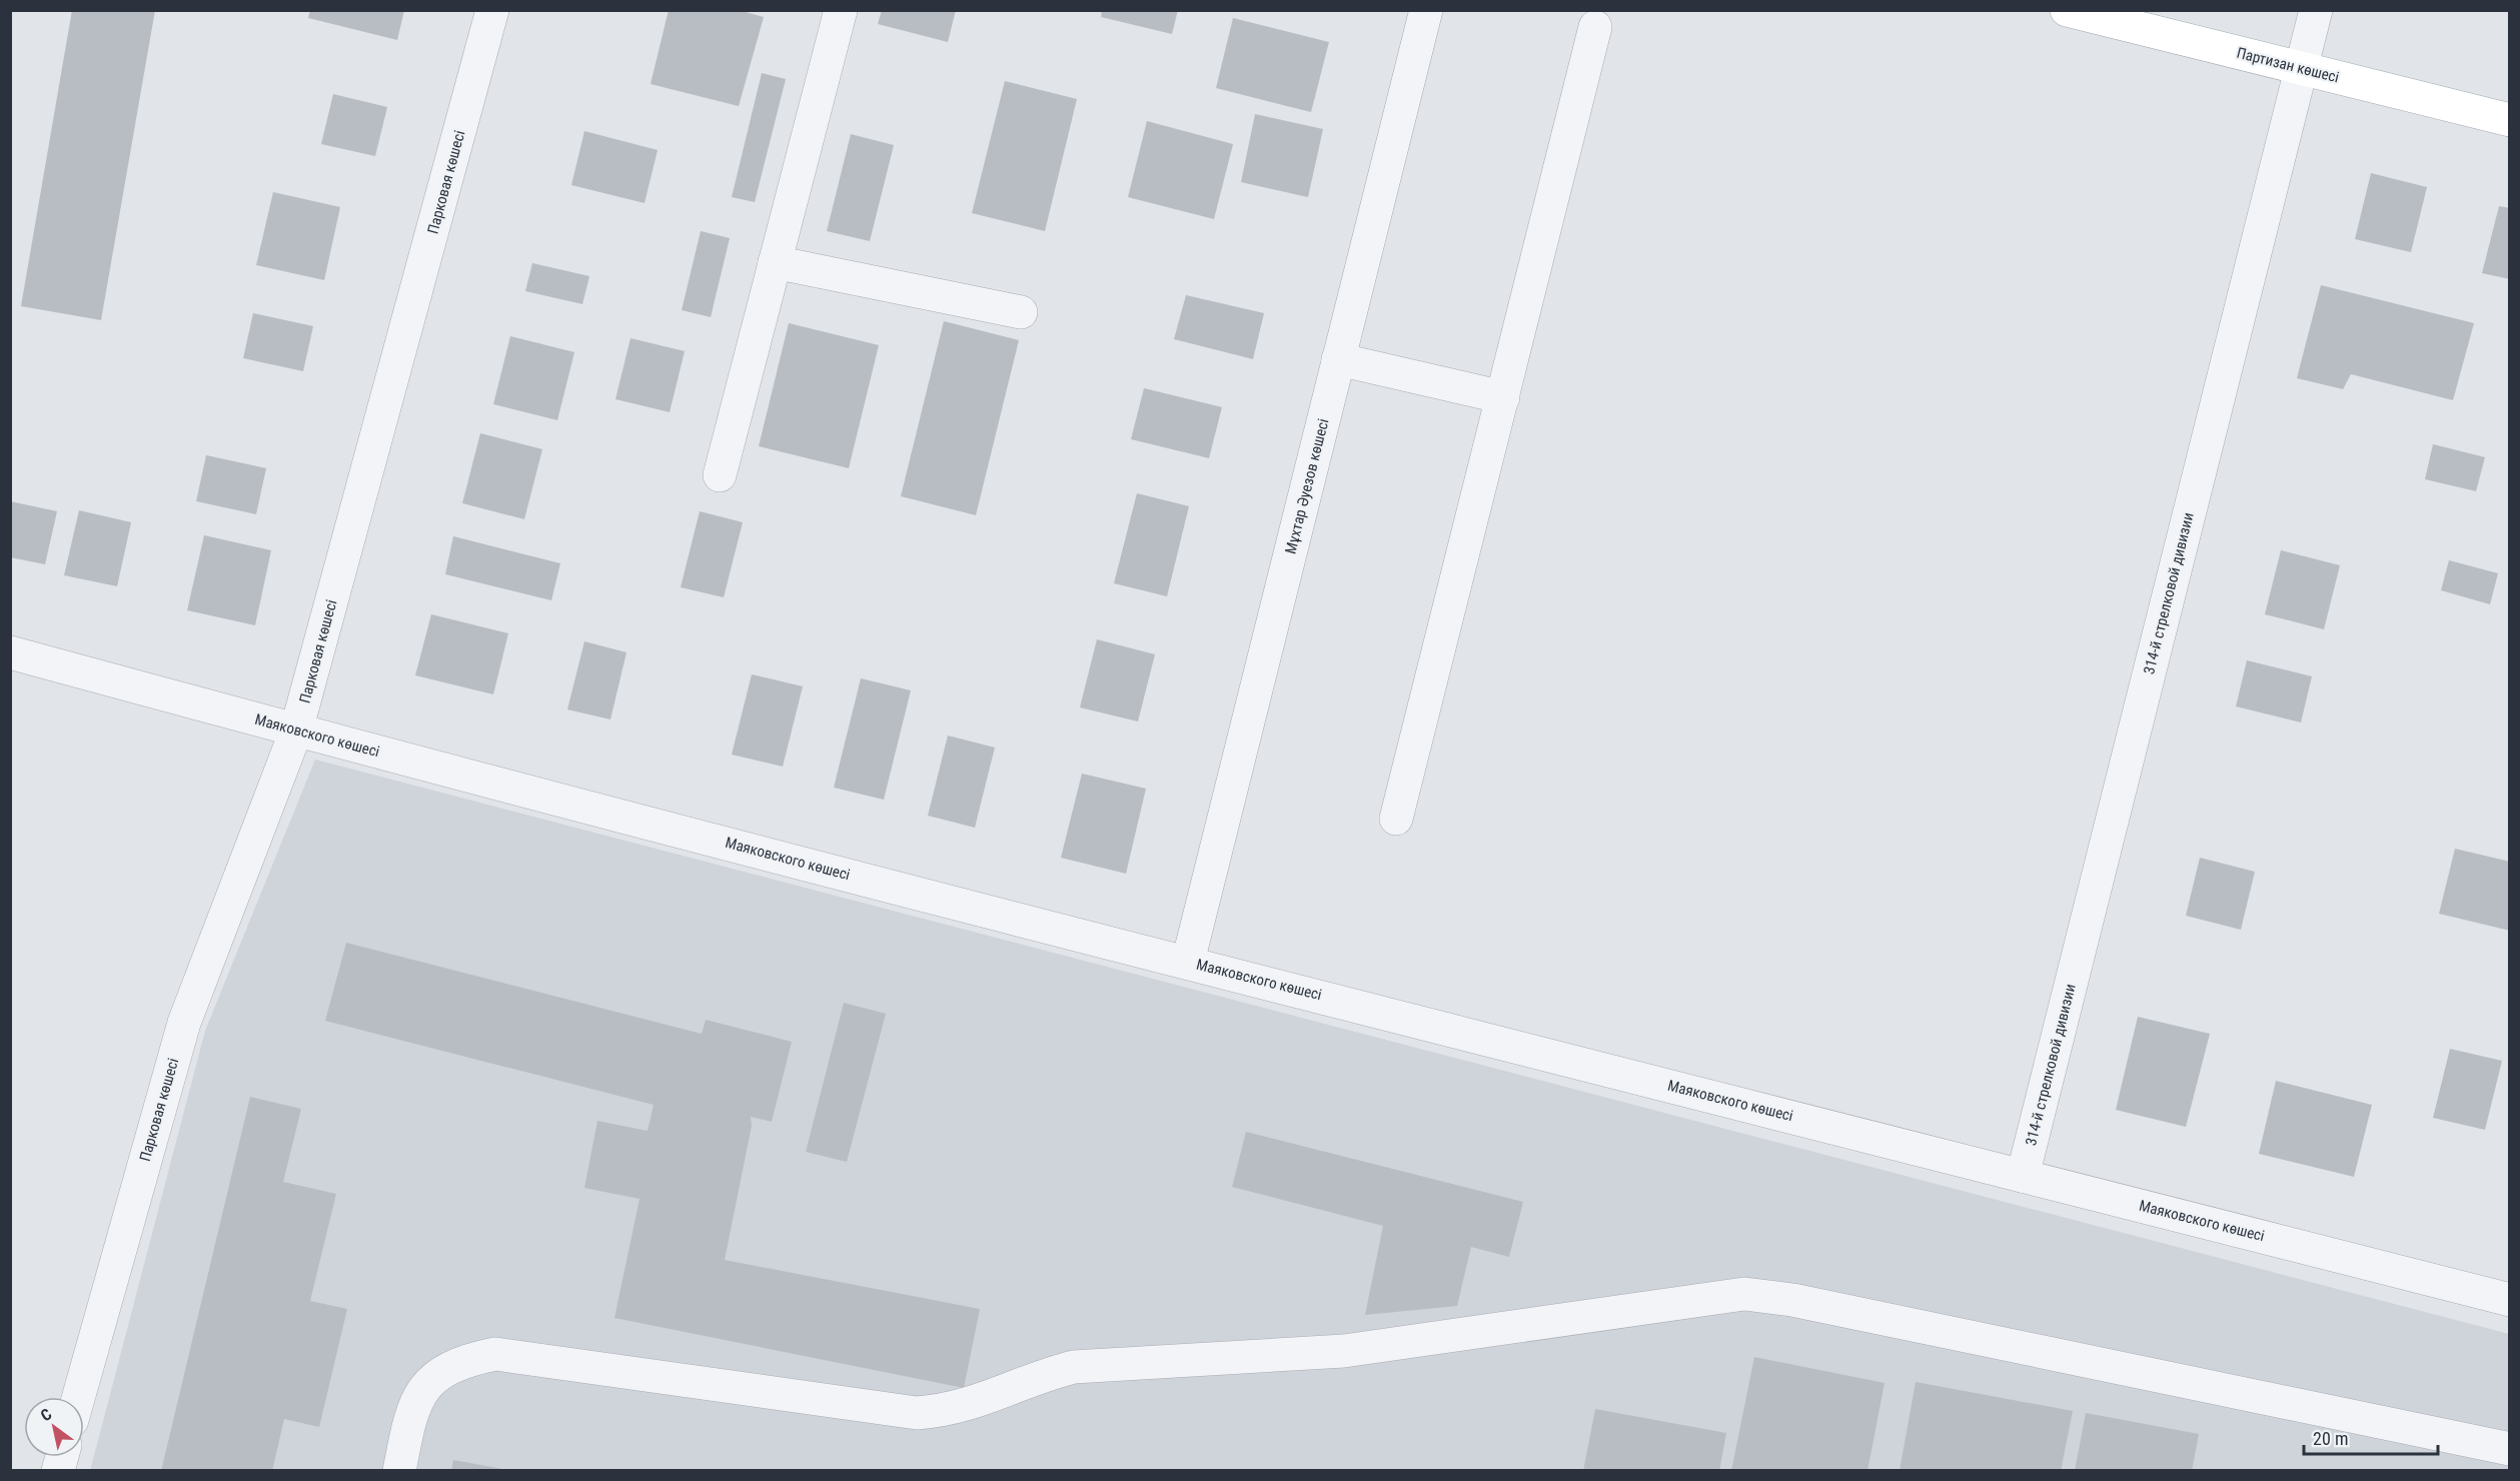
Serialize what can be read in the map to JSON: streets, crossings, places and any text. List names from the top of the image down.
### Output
{
  "streets": {
    "main road": ["Партизан көшесі"],
    "street": [
      "Парковая көшесі",
      "Мұхтар Әуезов көшесі",
      "314-й стрелковой дивизии",
      "Маяковского көшесі"
    ]
  },
  "crossings": [
    ["Партизан көшесі", "314-й стрелковой дивизии"],
    ["Парковая көшесі", "Маяковского көшесі"],
    ["Мұхтар Әуезов көшесі", "Маяковского көшесі"],
    ["314-й стрелковой дивизии", "Маяковского көшесі"]
  ],
  "scale_bar": "20 m",
  "north": "top left"
}
